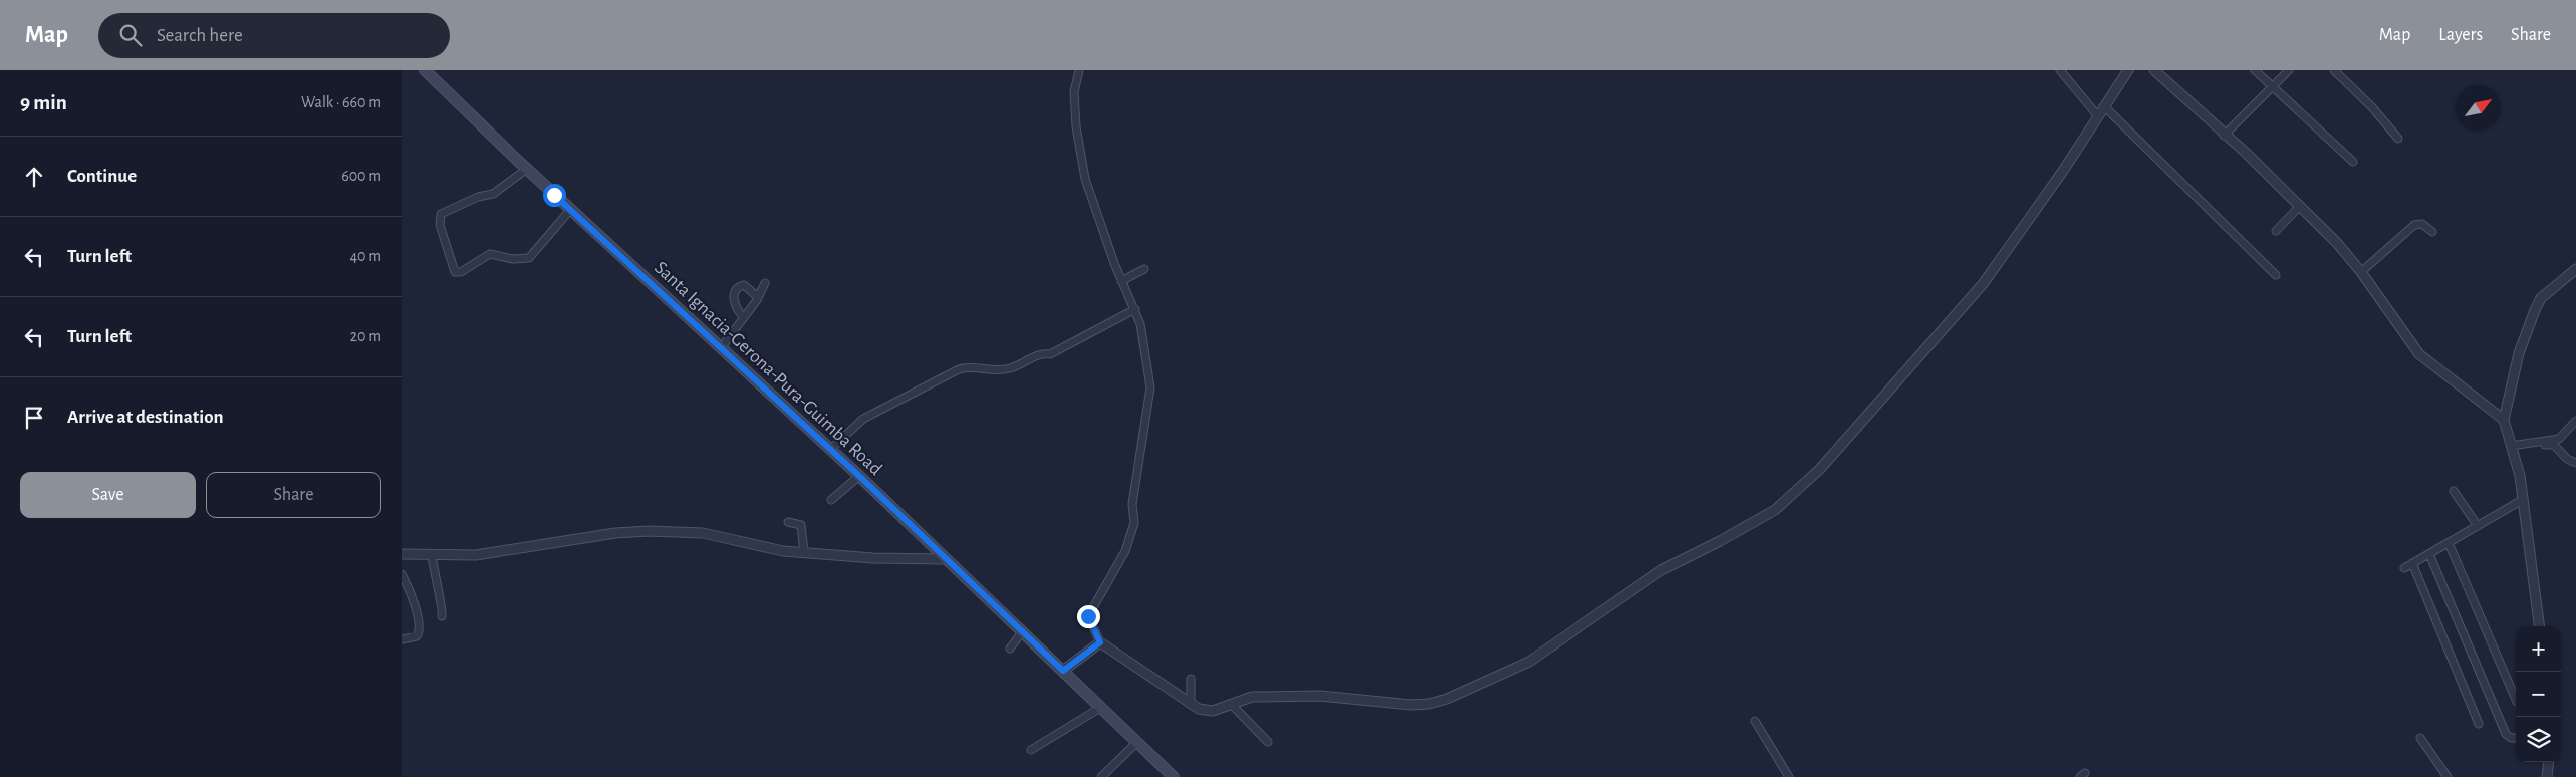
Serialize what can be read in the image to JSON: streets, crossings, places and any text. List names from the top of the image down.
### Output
{
  "streets": {
    "main road": ["Santa Ignacia-Gerona-Pura-Guimba Road"]
  },
  "north": "top right",
  "page": {
    "header": "Map",
    "search": "Search here",
    "nav": ["Map", "Layers", "Share"],
    "heading": ["9 min", "Walk · 660 m"],
    "list": [
      ["Continue", "600 m"],
      ["Turn left", "40 m"],
      ["Turn left", "20 m"],
      "Arrive at destination"
    ],
    "buttons": ["Save", "Share"],
    "map_buttons": ["+", "−"]
  }
}
